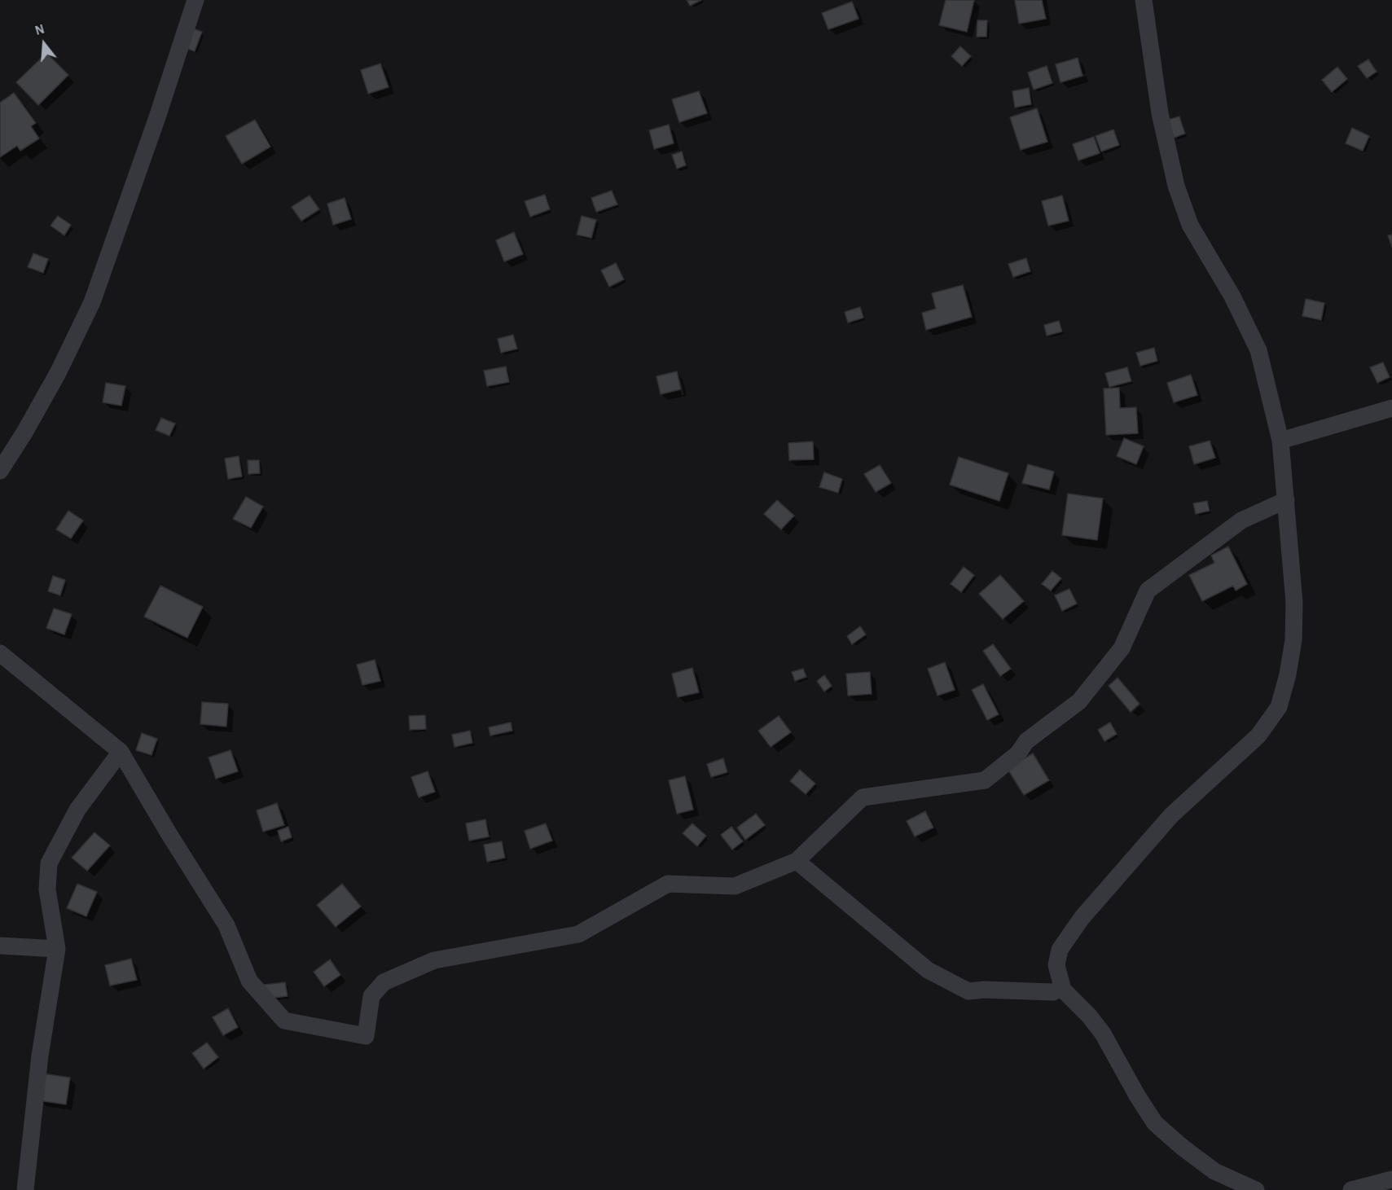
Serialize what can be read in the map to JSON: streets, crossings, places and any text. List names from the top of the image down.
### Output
{
  "north": "top"
}
